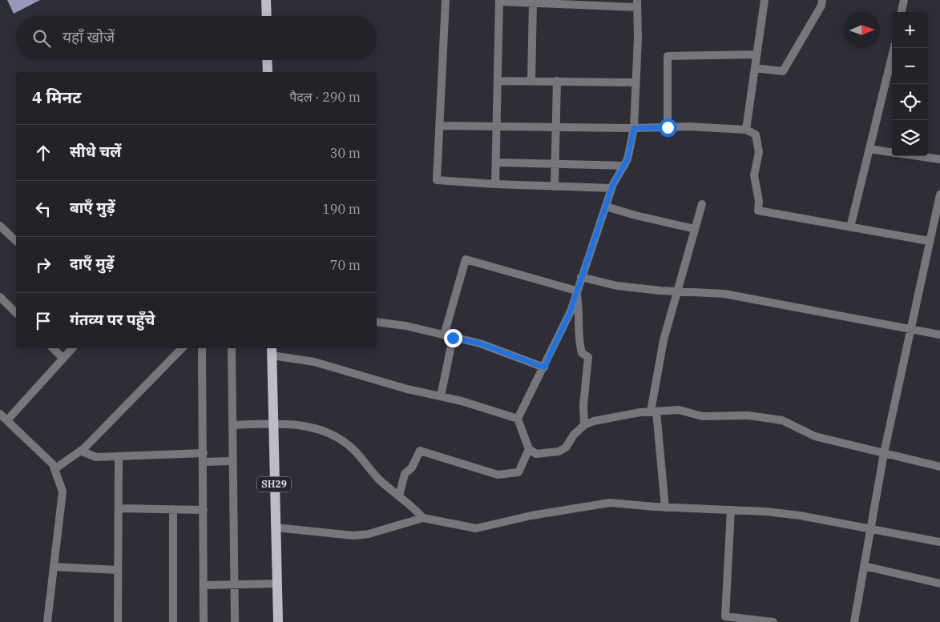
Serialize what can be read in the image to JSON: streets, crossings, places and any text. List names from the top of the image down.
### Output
{
  "streets": {
    "main road": ["SH29"]
  },
  "north": "right",
  "page": {
    "map_buttons": ["+", "−"],
    "search": "यहाँ खोजें",
    "heading": ["4 मिनट", "पैदल · 290 m"],
    "list": [
      ["सीधे चलें", "30 m"],
      ["बाएँ मुड़ें", "190 m"],
      ["दाएँ मुड़ें", "70 m"],
      "गंतव्य पर पहुँचे"
    ]
  }
}
